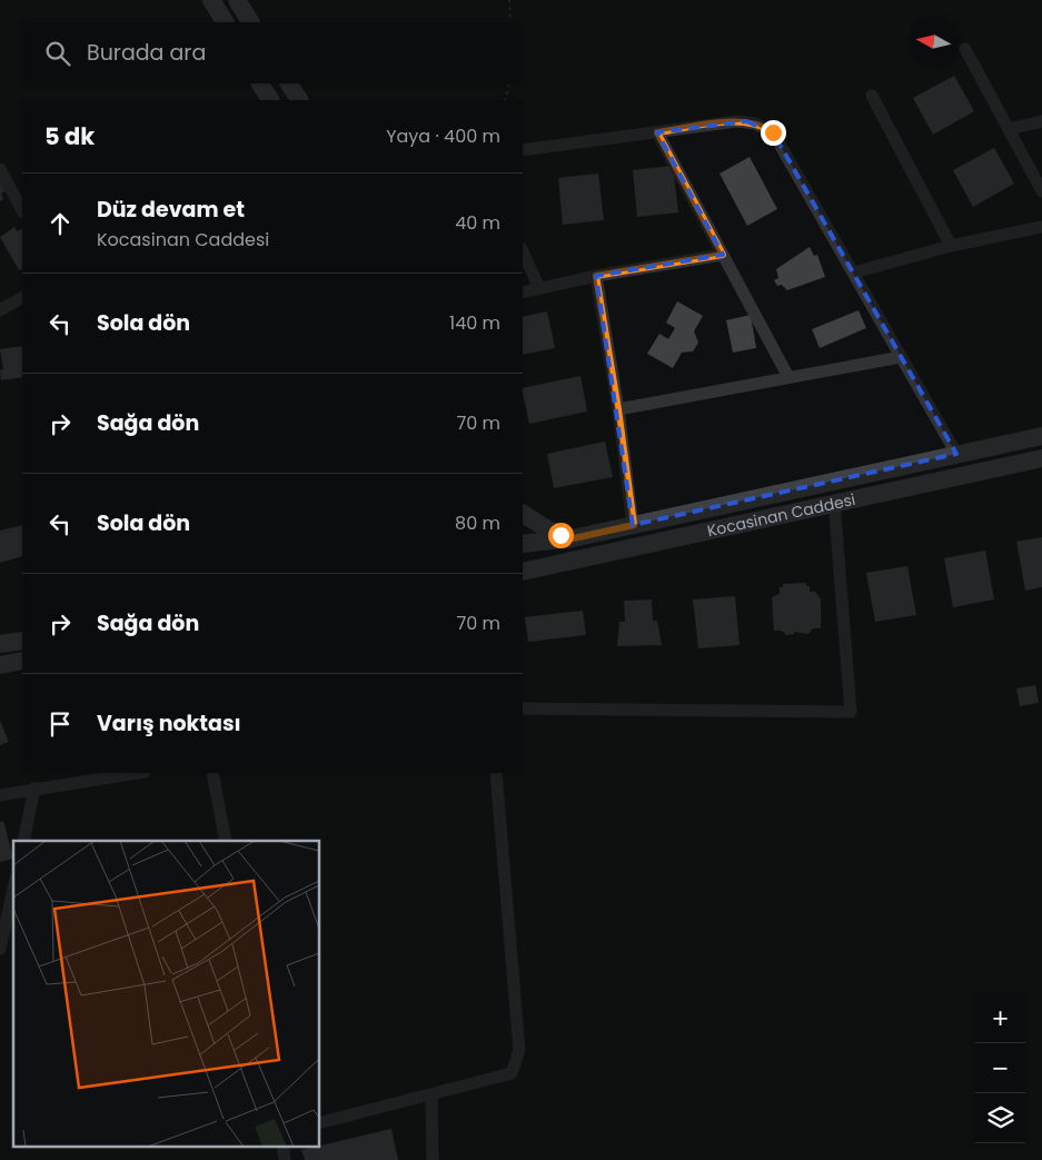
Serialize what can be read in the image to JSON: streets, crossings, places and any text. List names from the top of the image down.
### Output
{
  "streets": {
    "main road": ["Kocasinan Caddesi"]
  },
  "north": "left",
  "page": {
    "search": "Burada ara",
    "heading": ["5 dk", "Yaya · 400 m"],
    "list": [
      ["Düz devam et", "Kocasinan Caddesi", "40 m"],
      ["Sola dön", "140 m"],
      ["Sağa dön", "70 m"],
      ["Sola dön", "80 m"],
      ["Sağa dön", "70 m"],
      "Varış noktası"
    ],
    "map_buttons": ["+", "−"]
  }
}
